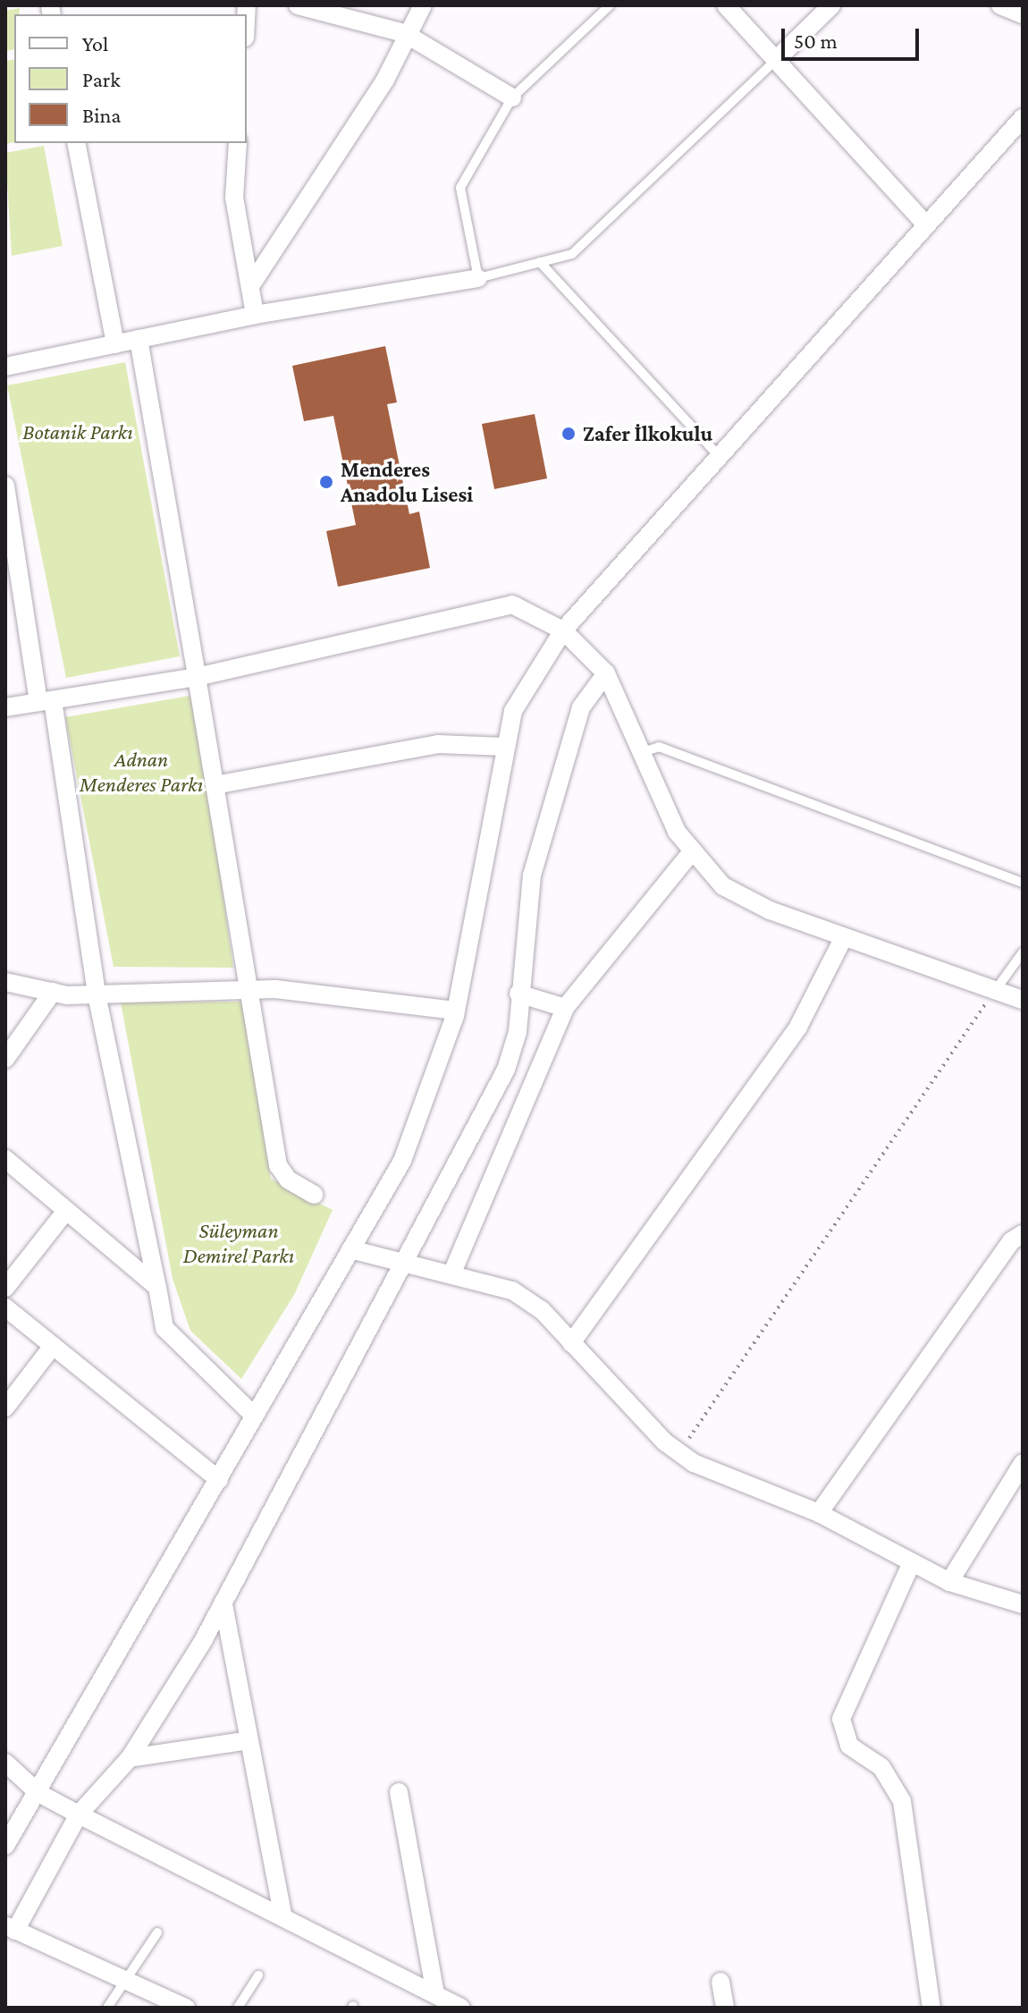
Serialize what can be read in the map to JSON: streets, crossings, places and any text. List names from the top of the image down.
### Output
{
  "parks": ["Botanik Parkı", "Adnan Menderes Parkı", "Süleyman Demirel Parkı"],
  "places": ["Zafer İlkokulu", "Menderes Anadolu Lisesi"],
  "legend": ["Yol", "Park", "Bina"],
  "scale_bar": "50 m"
}
